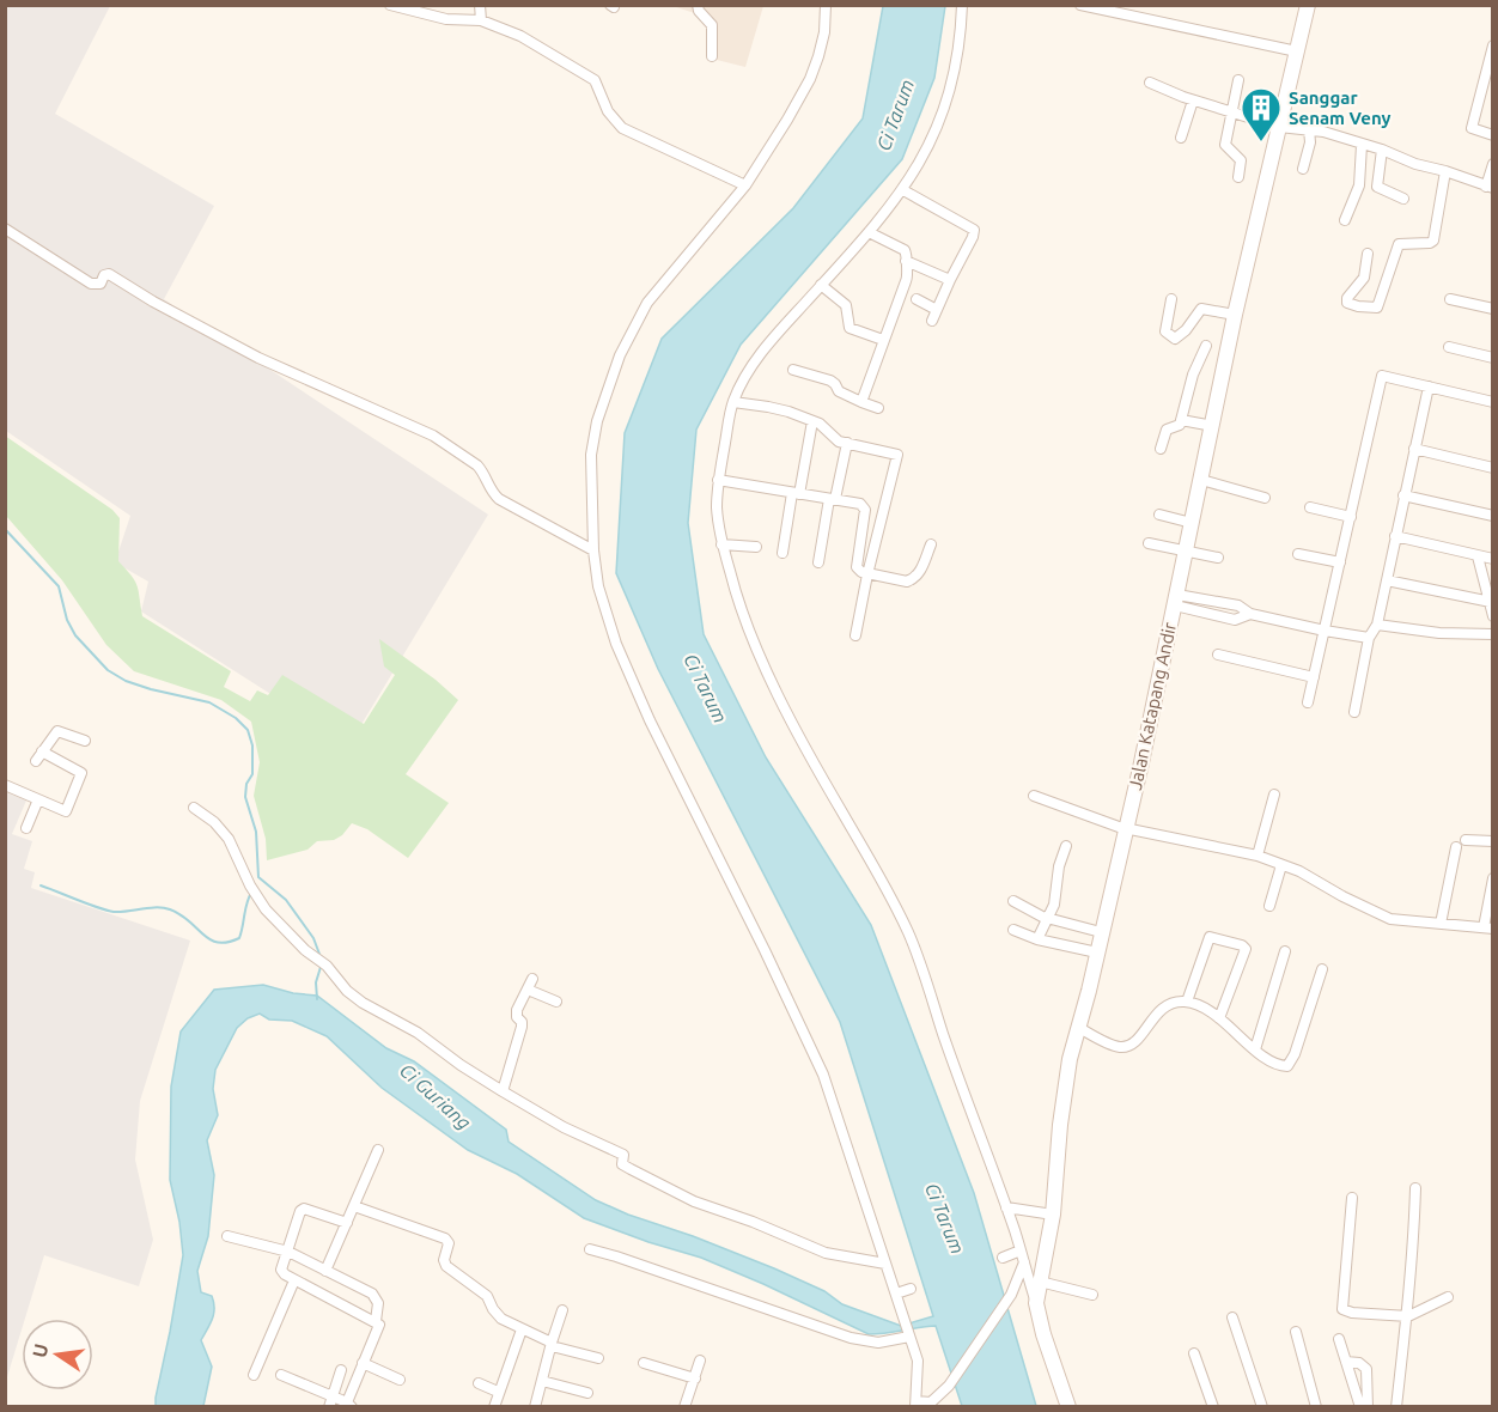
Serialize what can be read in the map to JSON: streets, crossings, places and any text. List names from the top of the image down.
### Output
{
  "streets": {
    "street": ["Jalan Katapang Andir"]
  },
  "water": ["Ci Tarum", "Ci Guriang"],
  "places": {
    "building": ["Sanggar Senam Veny"]
  },
  "north": "left"
}
